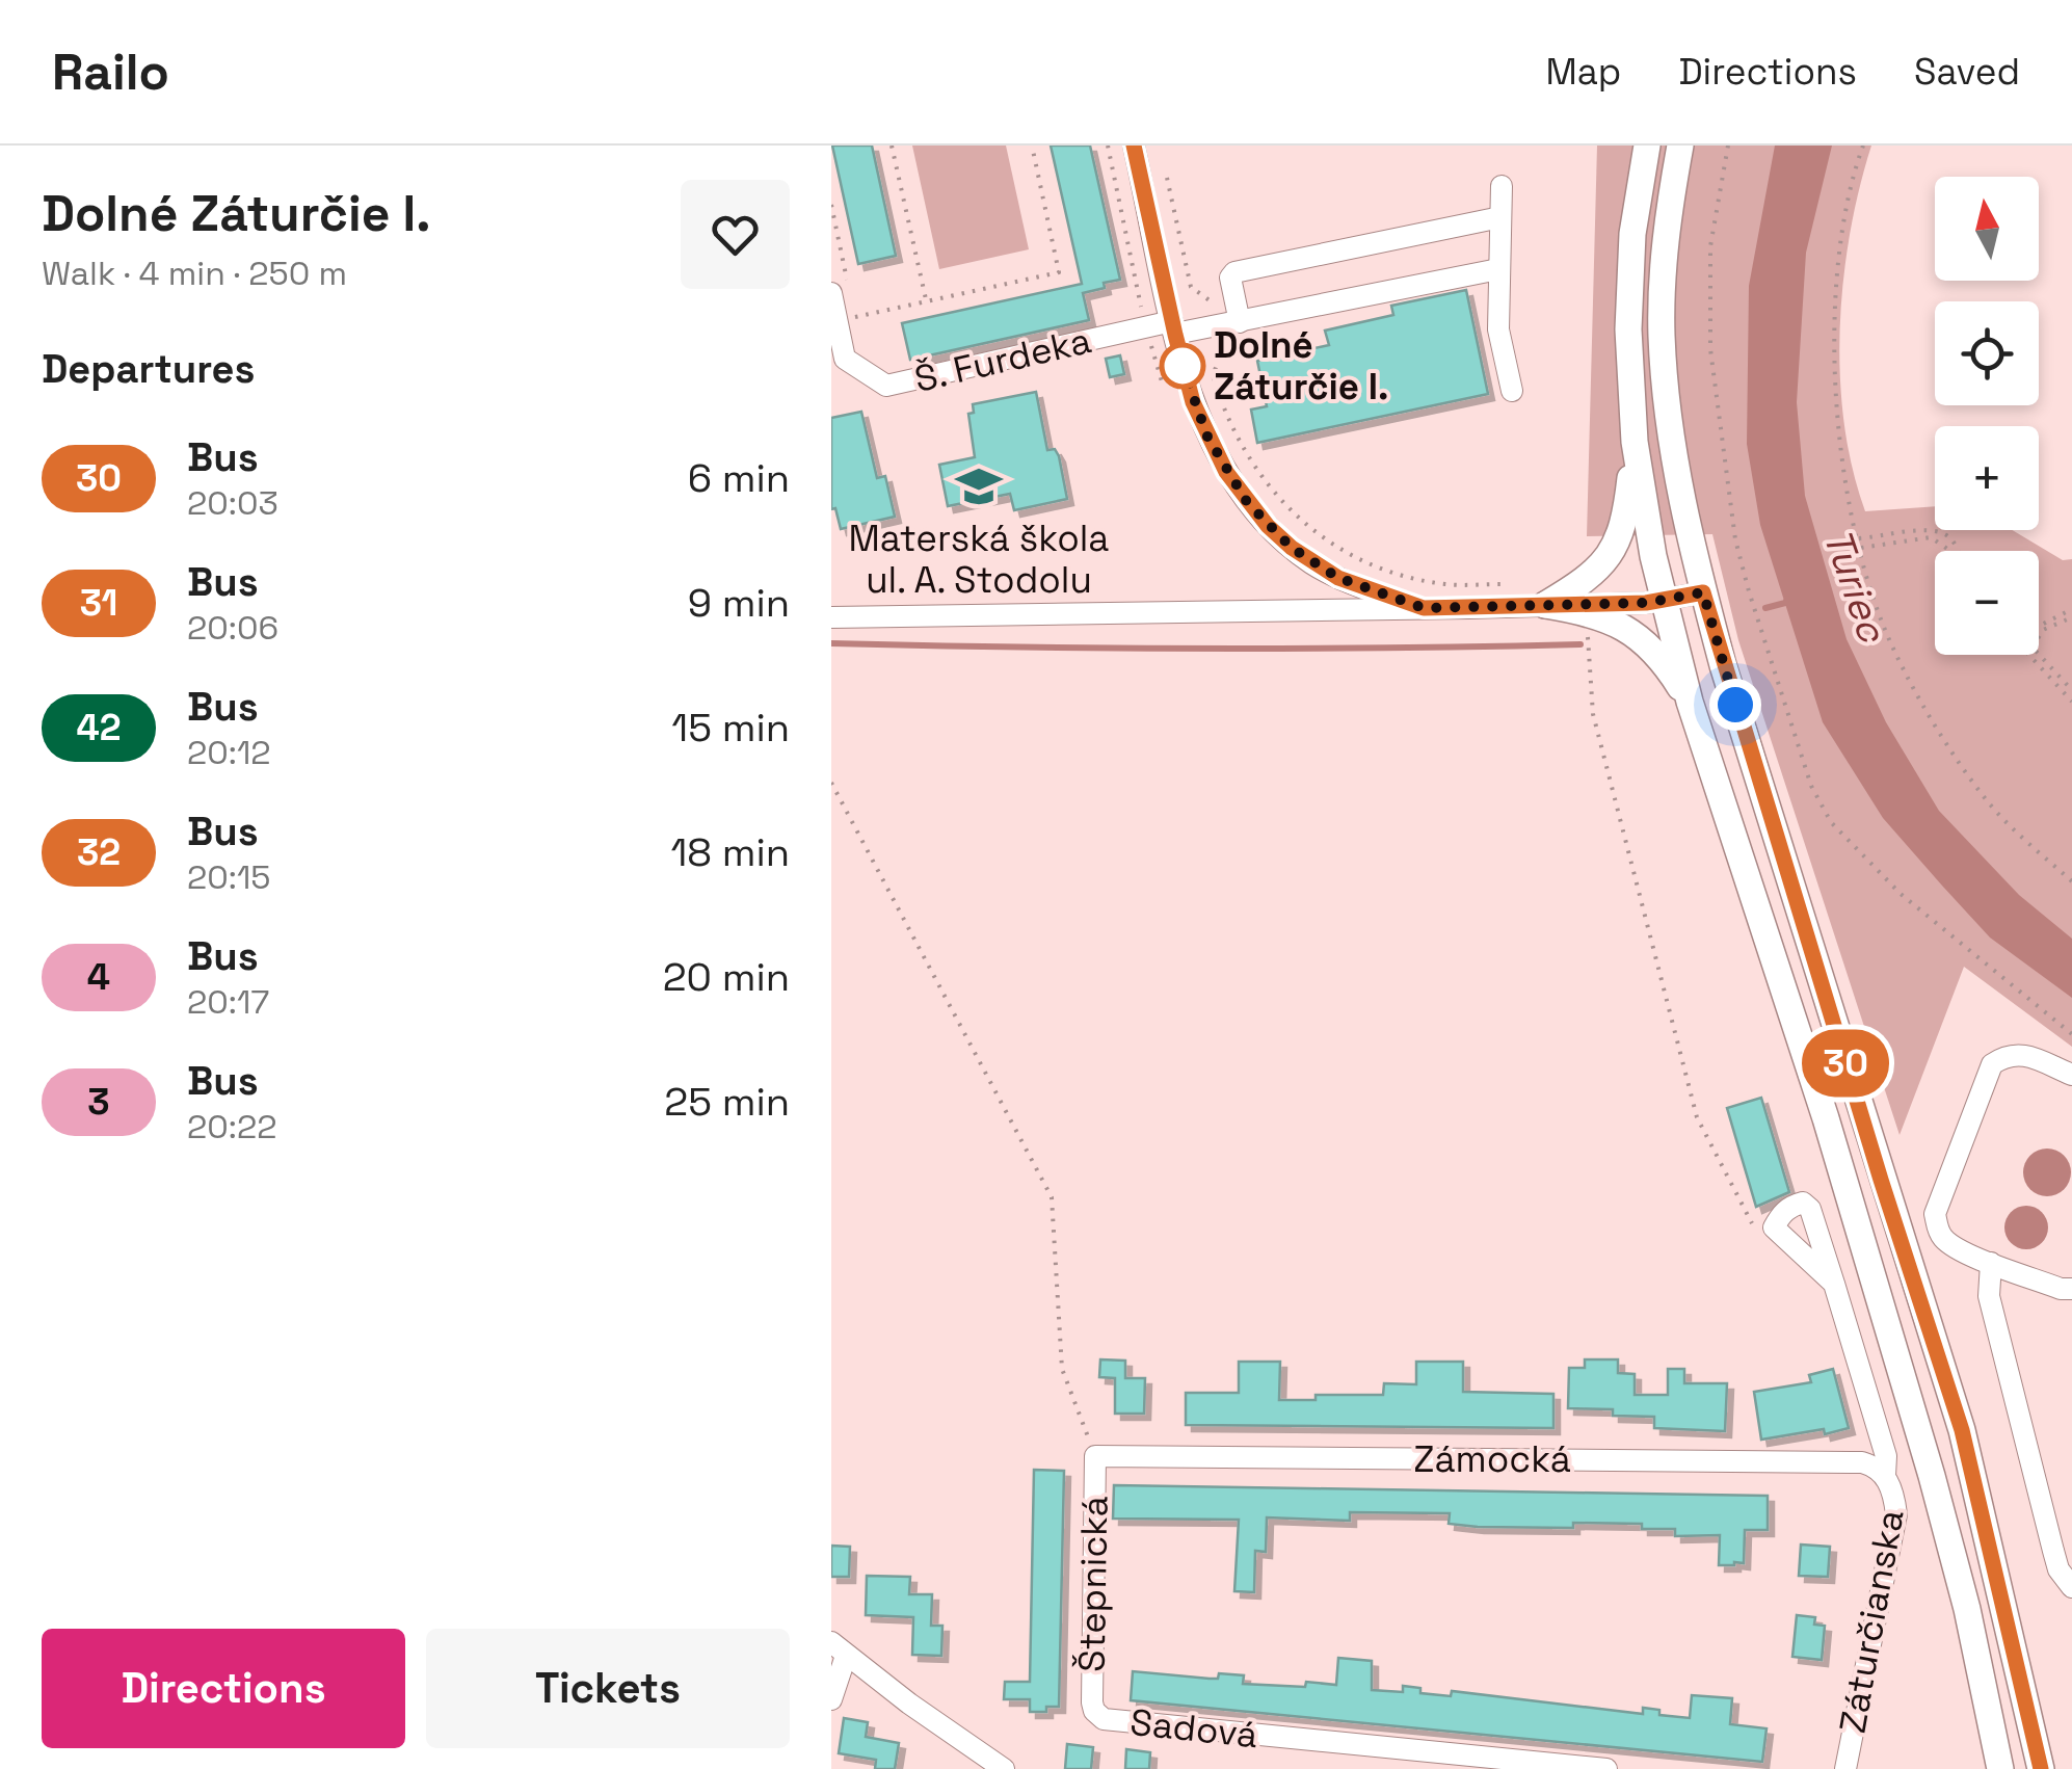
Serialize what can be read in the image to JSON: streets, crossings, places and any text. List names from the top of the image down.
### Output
{
  "streets": {
    "street": [
      "Š. Furdeka",
      "Zámocká",
      "Štepnická",
      "Záturčianska",
      "Sadová"
    ]
  },
  "crossings": [
    ["Zámocká", "Štepnická"],
    ["Zámocká", "Záturčianska"],
    ["Štepnická", "Sadová"]
  ],
  "water": ["Turiec"],
  "places": {
    "other": ["Dolné Záturčie I."],
    "school or university": ["Materská škola ul. A. Stodolu"]
  },
  "lines": ["bus line 30"],
  "north": "top",
  "page": {
    "header": "Railo",
    "nav": ["Map", "Directions", "Saved"],
    "heading": [
      ["Dolné Záturčie I.", "Walk · 4 min · 250 m"],
      "Departures"
    ],
    "on_map": "30",
    "map_buttons": ["+", "−"],
    "list": [
      {
        "mark": "30",
        "name": "Bus",
        "note": "20:03",
        "value": "6 min"
      },
      {
        "mark": "31",
        "name": "Bus",
        "note": "20:06",
        "value": "9 min"
      },
      {
        "mark": "42",
        "name": "Bus",
        "note": "20:12",
        "value": "15 min"
      },
      {
        "mark": "32",
        "name": "Bus",
        "note": "20:15",
        "value": "18 min"
      },
      {
        "mark": "4",
        "name": "Bus",
        "note": "20:17",
        "value": "20 min"
      },
      {
        "mark": "3",
        "name": "Bus",
        "note": "20:22",
        "value": "25 min"
      }
    ],
    "buttons": ["Directions", "Tickets"]
  }
}
